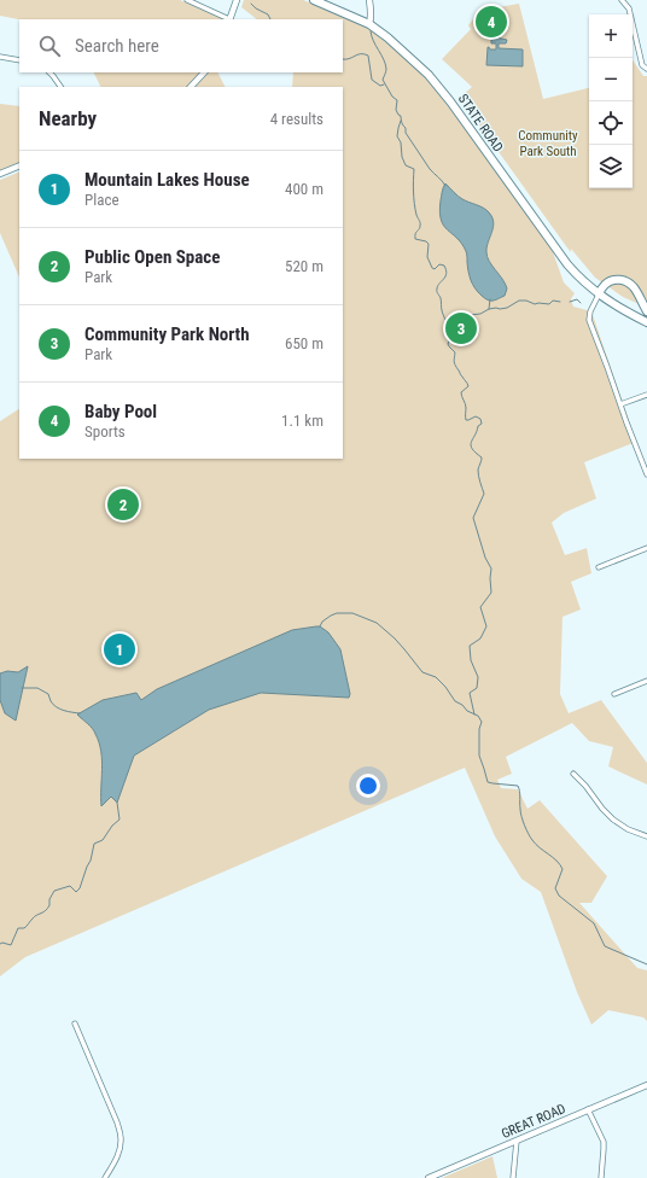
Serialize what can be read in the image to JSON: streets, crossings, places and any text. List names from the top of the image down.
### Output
{
  "streets": {
    "highway": ["STATE ROAD"],
    "street": ["GREAT ROAD"]
  },
  "parks": ["Community Park South"],
  "page": {
    "pins": [
      "4",
      "3",
      "2",
      "1"
    ],
    "map_buttons": ["+", "−"],
    "search": "Search here",
    "heading": ["Nearby", "4 results"],
    "list": [
      {
        "mark": "1",
        "name": "Mountain Lakes House",
        "note": "Place",
        "value": "400 m"
      },
      {
        "mark": "2",
        "name": "Public Open Space",
        "note": "Park",
        "value": "520 m"
      },
      {
        "mark": "3",
        "name": "Community Park North",
        "note": "Park",
        "value": "650 m"
      },
      {
        "mark": "4",
        "name": "Baby Pool",
        "note": "Sports",
        "value": "1.1 km"
      }
    ]
  }
}
